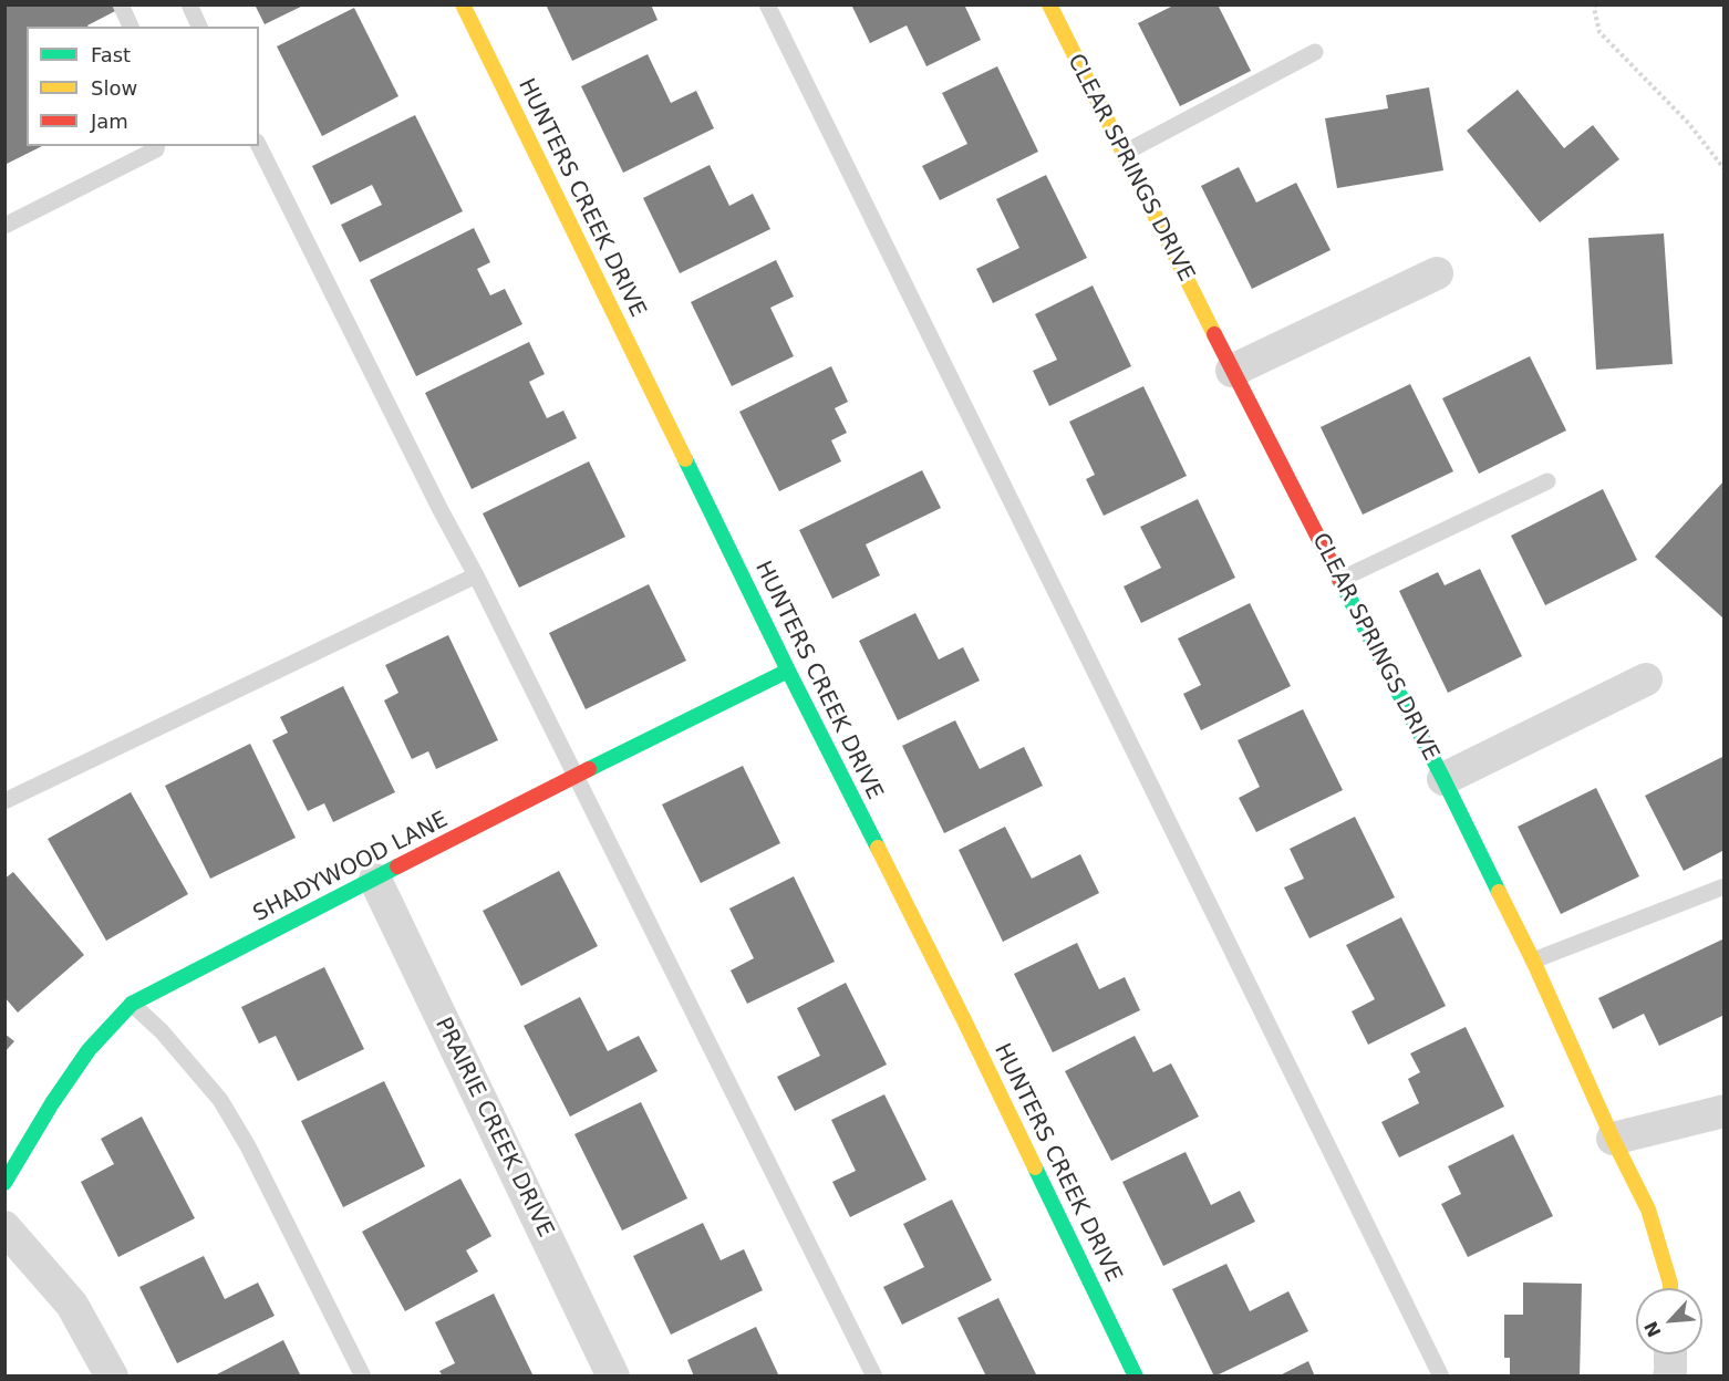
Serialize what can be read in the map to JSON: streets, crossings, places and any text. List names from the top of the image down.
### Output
{
  "streets": {
    "street": [
      "CLEAR SPRINGS DRIVE",
      "HUNTERS CREEK DRIVE",
      "SHADYWOOD LANE",
      "PRAIRIE CREEK DRIVE"
    ]
  },
  "crossings": [
    ["HUNTERS CREEK DRIVE", "SHADYWOOD LANE"],
    ["SHADYWOOD LANE", "PRAIRIE CREEK DRIVE"]
  ],
  "legend": ["Fast", "Slow", "Jam"],
  "north": "bottom left"
}
